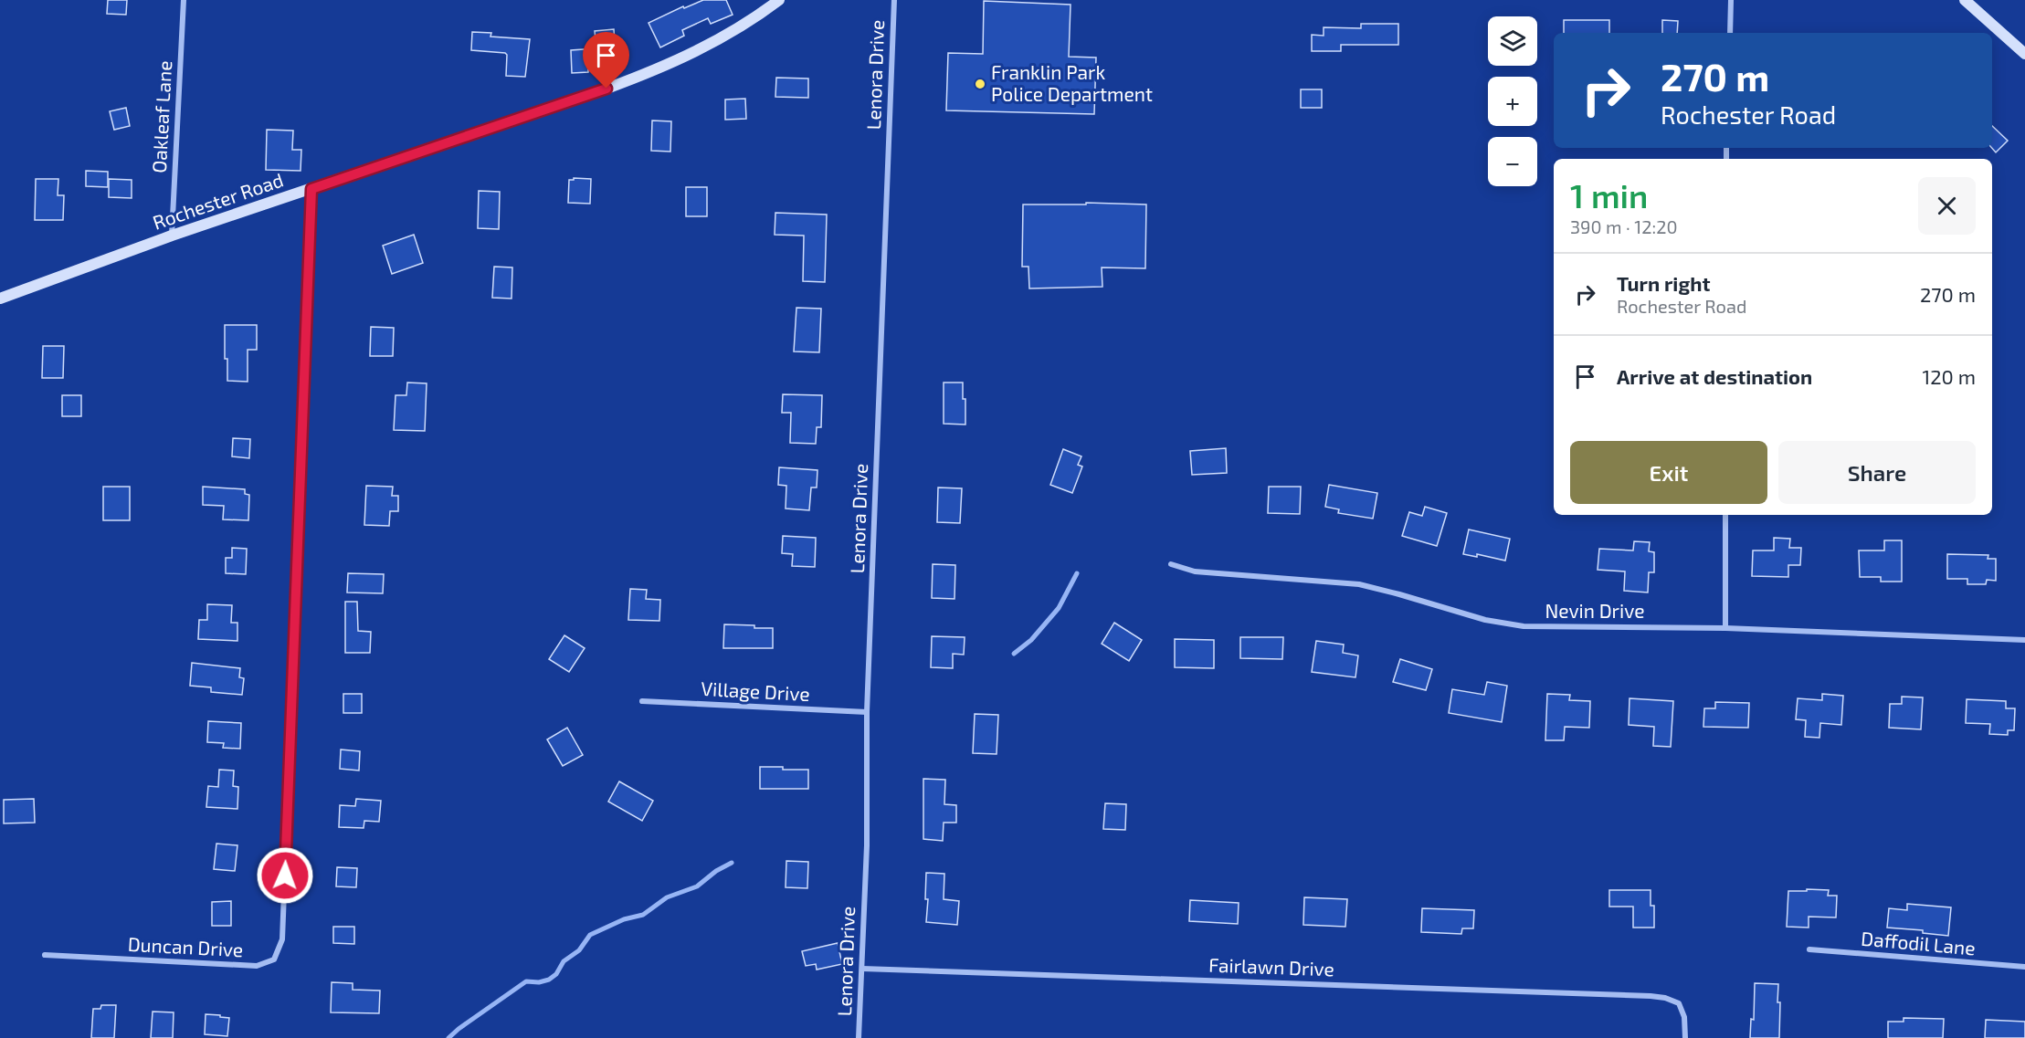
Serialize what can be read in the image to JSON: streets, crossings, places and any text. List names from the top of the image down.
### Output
{
  "streets": {
    "street": [
      "Lenora Drive",
      "Oakleaf Lane",
      "Rochester Road",
      "Nevin Drive",
      "Village Drive",
      "Daffodil Lane",
      "Duncan Drive",
      "Fairlawn Drive"
    ]
  },
  "crossings": [
    ["Lenora Drive", "Village Drive"],
    ["Lenora Drive", "Fairlawn Drive"],
    ["Oakleaf Lane", "Rochester Road"],
    ["Rochester Road", "Duncan Drive"]
  ],
  "places": ["Franklin Park Police Department"],
  "page": {
    "map_buttons": ["+", "−"],
    "turn": ["270 m", "Rochester Road"],
    "heading": ["1 min", "390 m · 12:20"],
    "list": [
      {
        "name": "Turn right",
        "note": "Rochester Road",
        "value": "270 m"
      },
      {
        "name": "Arrive at destination",
        "value": "120 m"
      }
    ],
    "buttons": ["Exit", "Share"]
  }
}
